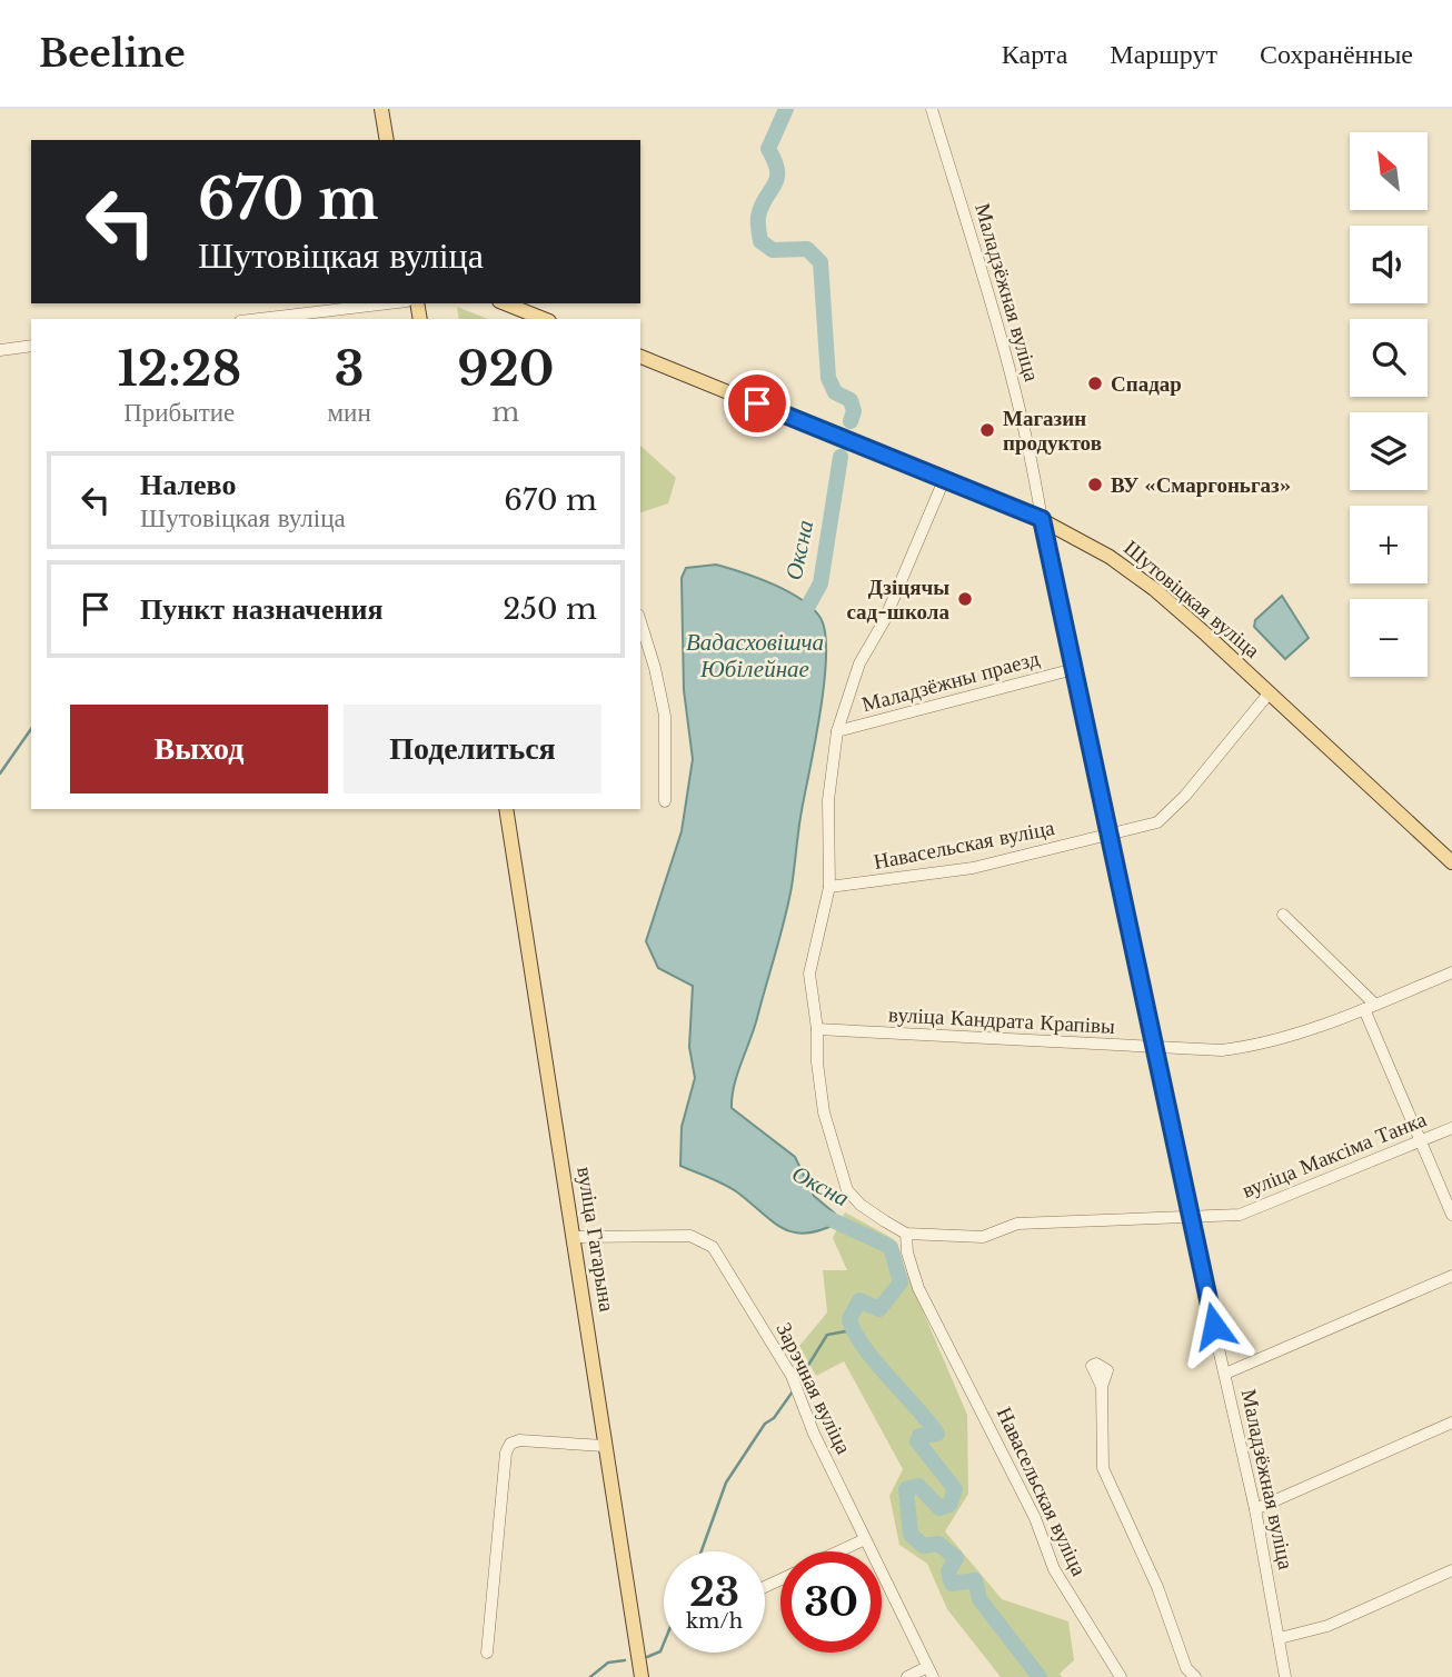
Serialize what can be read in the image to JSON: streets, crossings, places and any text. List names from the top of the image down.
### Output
{
  "streets": {
    "main road": ["Шутовіцкая вуліца", "вуліца Гагарына"],
    "street": [
      "Маладзёжная вуліца",
      "Маладзёжны праезд",
      "Навасельская вуліца",
      "вуліца Кандрата Крапівы",
      "вуліца Максіма Танка",
      "Зарэчная вуліца"
    ]
  },
  "crossings": [
    ["Маладзёжная вуліца", "Шутовіцкая вуліца"],
    ["Маладзёжная вуліца", "Маладзёжны праезд"],
    ["Маладзёжная вуліца", "Навасельская вуліца"],
    ["Маладзёжная вуліца", "вуліца Кандрата Крапівы"],
    ["Маладзёжная вуліца", "вуліца Максіма Танка"],
    ["Шутовіцкая вуліца", "Маладзёжны праезд"],
    ["Шутовіцкая вуліца", "Навасельская вуліца"],
    ["Маладзёжны праезд", "Навасельская вуліца"],
    ["Навасельская вуліца", "вуліца Максіма Танка"],
    ["вуліца Гагарына", "Зарэчная вуліца"]
  ],
  "water": ["Оксна", "Вадасховішча Юбілейнае"],
  "places": [
    "Спадар",
    "Магазин продуктов",
    "ВУ «Смаргоньгаз»",
    "Дзіцячы сад-школа"
  ],
  "north": "top left",
  "page": {
    "header": "Beeline",
    "nav": ["Карта", "Маршрут", "Сохранённые"],
    "map_buttons": ["+", "−"],
    "turn": ["670 m", "Шутовіцкая вуліца"],
    "eta": [
      "12:28",
      "Прибытие",
      "3",
      "мин",
      "920",
      "m"
    ],
    "list": [
      {
        "name": "Налево",
        "note": "Шутовіцкая вуліца",
        "value": "670 m"
      },
      {
        "name": "Пункт назначения",
        "value": "250 m"
      }
    ],
    "buttons": ["Выход", "Поделиться"],
    "speed": "23 km/h",
    "limit": "30"
  }
}
